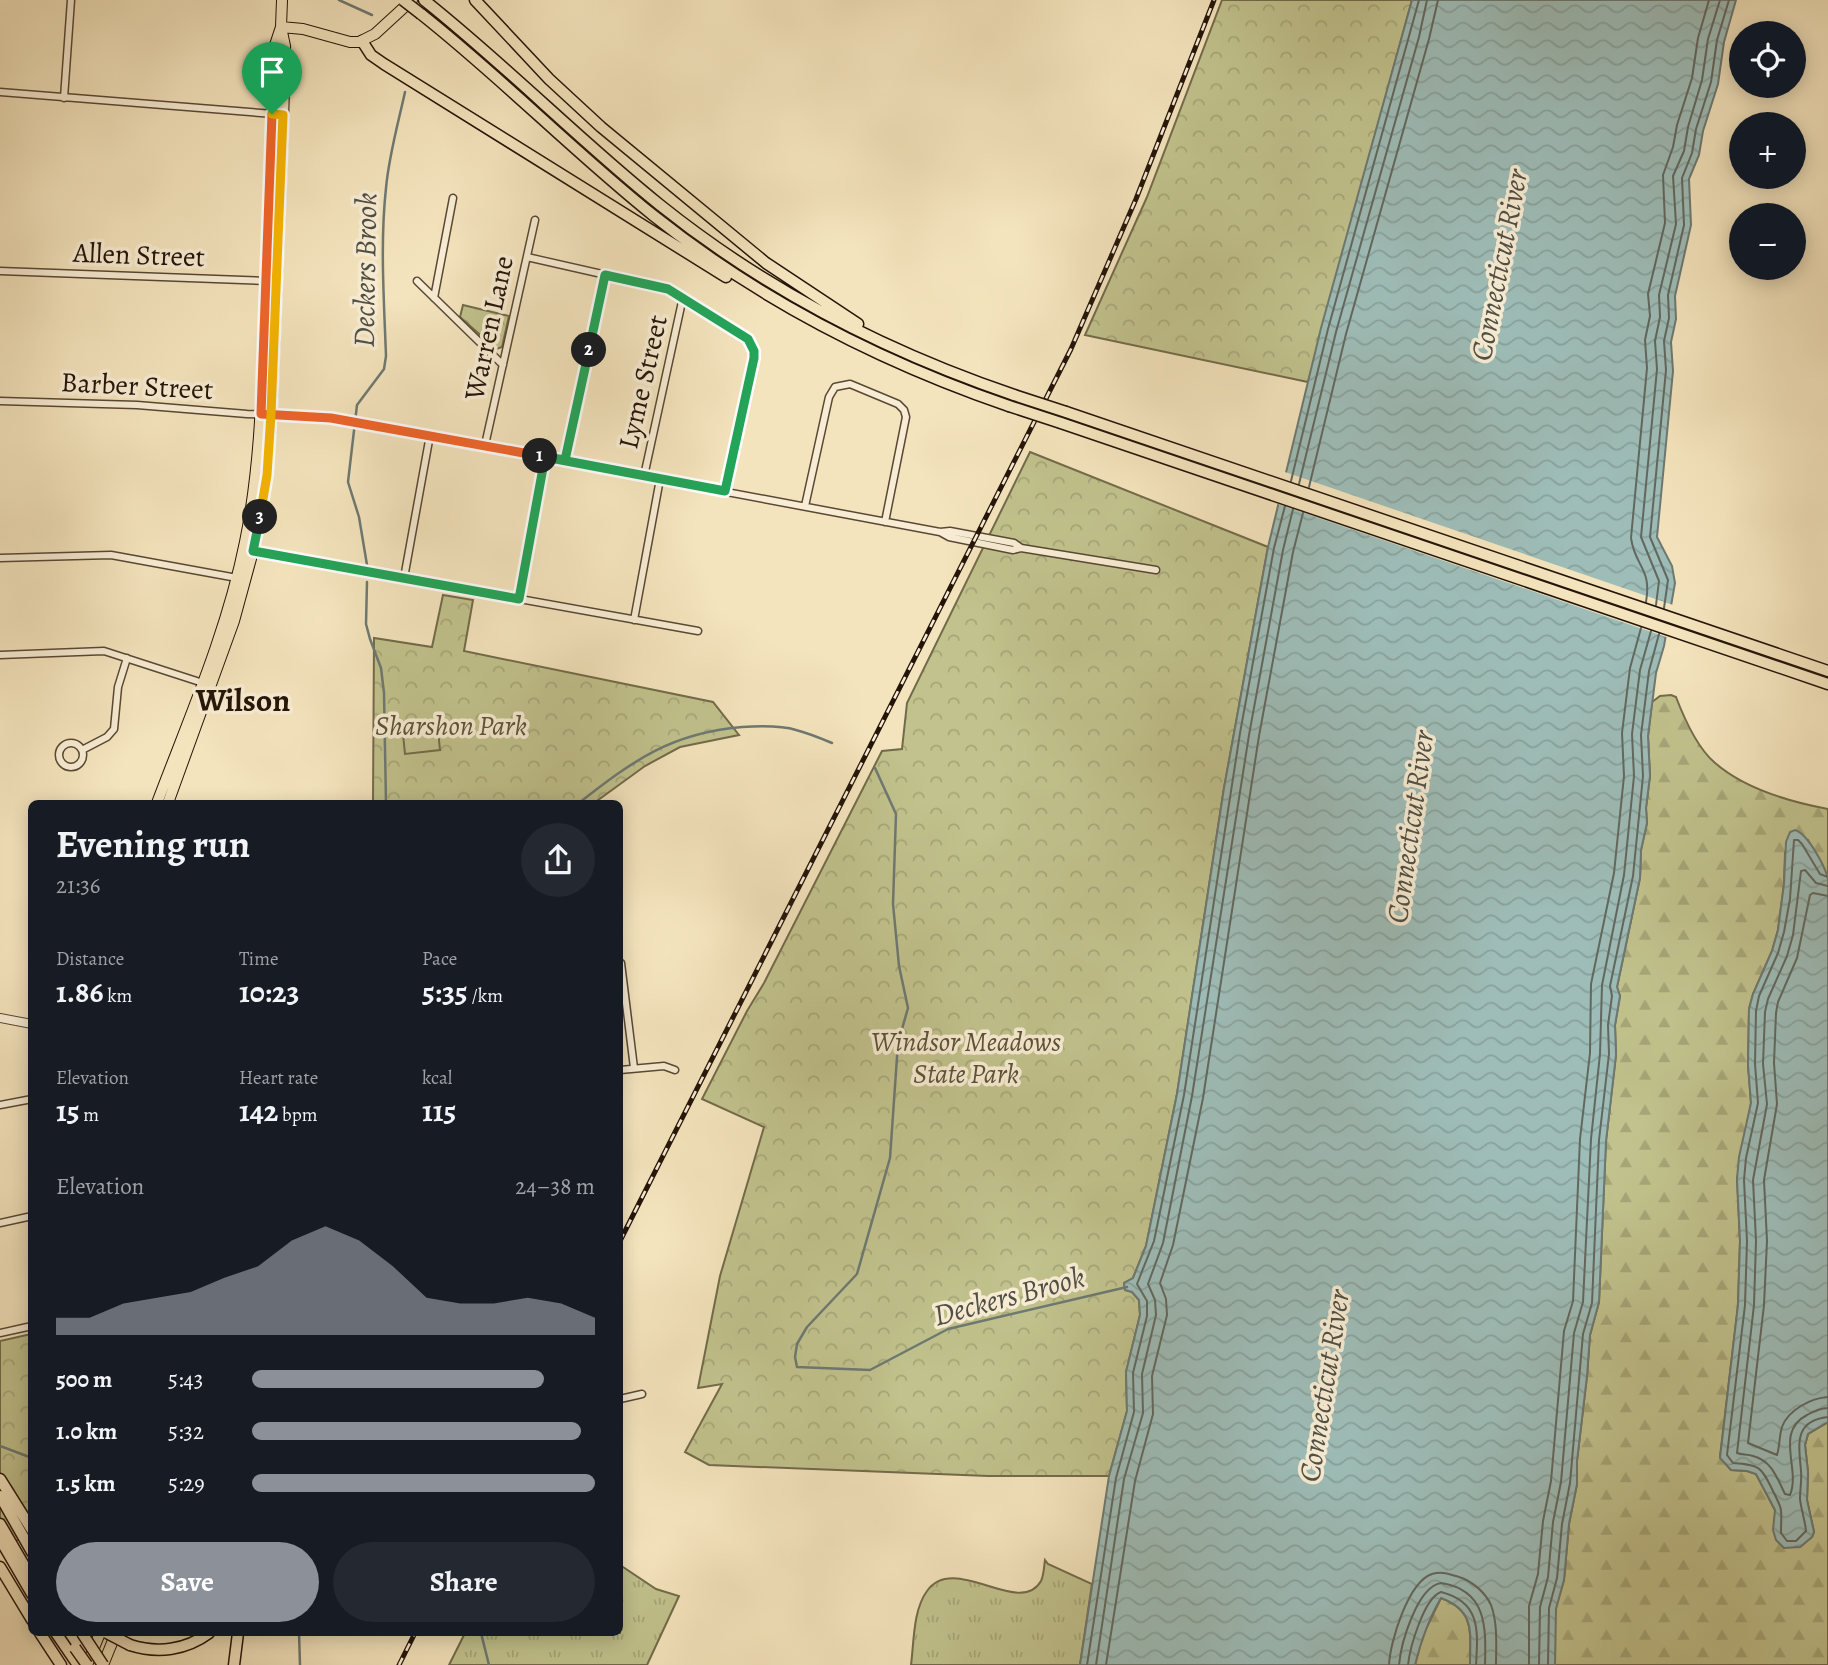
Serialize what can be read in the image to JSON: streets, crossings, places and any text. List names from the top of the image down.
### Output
{
  "streets": {
    "street": [
      "Allen Street",
      "Warren Lane",
      "Lyme Street",
      "Barber Street"
    ]
  },
  "crossings": [
    ["Warren Lane", "Barber Street"],
    ["Lyme Street", "Barber Street"]
  ],
  "districts": ["Wilson"],
  "water": ["Connecticut River", "Deckers Brook"],
  "parks": ["Sharshon Park", "Windsor Meadows State Park"],
  "page": {
    "map_buttons": ["+", "−"],
    "pins": ["2", "1", "3"],
    "heading": ["Evening run", "21:36"],
    "stats": [
      ["Distance", "1.86 km"],
      ["Time", "10:23"],
      ["Pace", "5:35 /km"],
      ["Elevation", "15 m"],
      ["Heart rate", "142 bpm"],
      ["kcal", "115"]
    ],
    "chart": ["Elevation", "24–38 m"],
    "list": [
      {
        "name": "500 m",
        "note": "5:43"
      },
      {
        "name": "1.0 km",
        "note": "5:32"
      },
      {
        "name": "1.5 km",
        "note": "5:29"
      }
    ],
    "buttons": ["Save", "Share"]
  }
}
